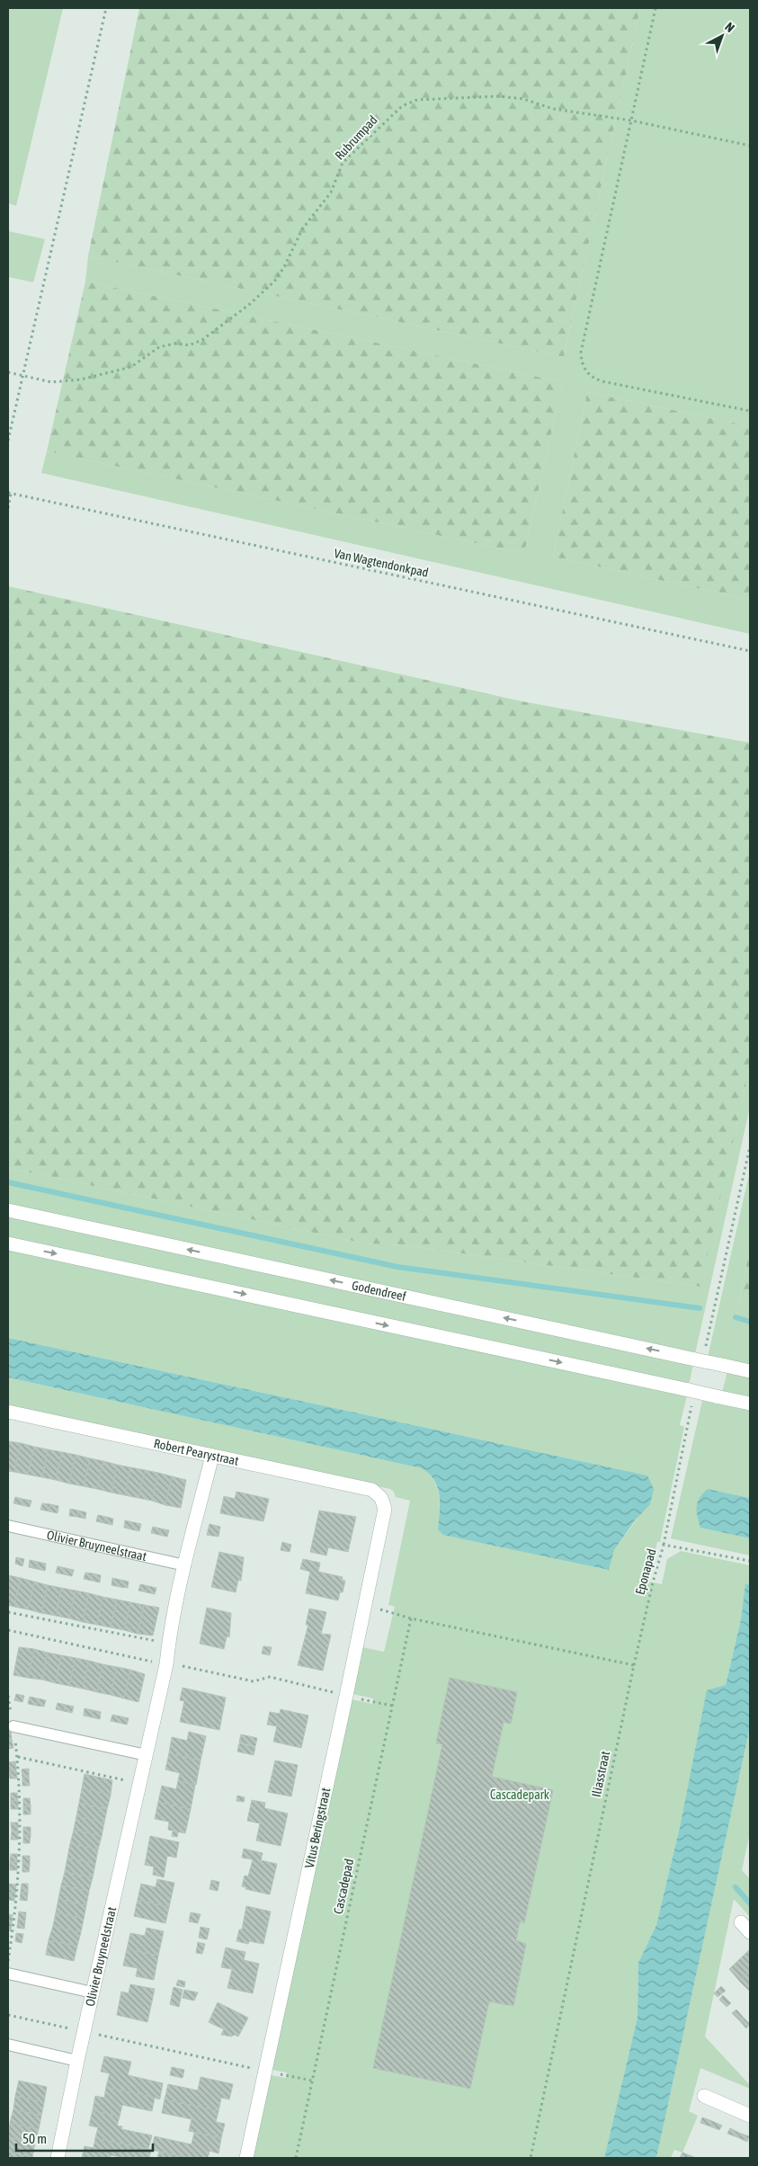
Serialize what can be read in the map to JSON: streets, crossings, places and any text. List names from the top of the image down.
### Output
{
  "streets": {
    "street": [
      "Godendreef",
      "Robert Pearystraat",
      "Olivier Bruyneelstraat",
      "Vitus Beringstraat"
    ],
    "path": [
      "Rubrumpad",
      "Van Wagtendonkpad",
      "Eponapad",
      "Iliasstraat",
      "Cascadepad"
    ]
  },
  "crossings": [
    ["Robert Pearystraat", "Olivier Bruyneelstraat"],
    ["Robert Pearystraat", "Vitus Beringstraat"],
    ["Eponapad", "Iliasstraat"]
  ],
  "parks": ["Cascadepark"],
  "scale_bar": "50 m",
  "north": "top right"
}
